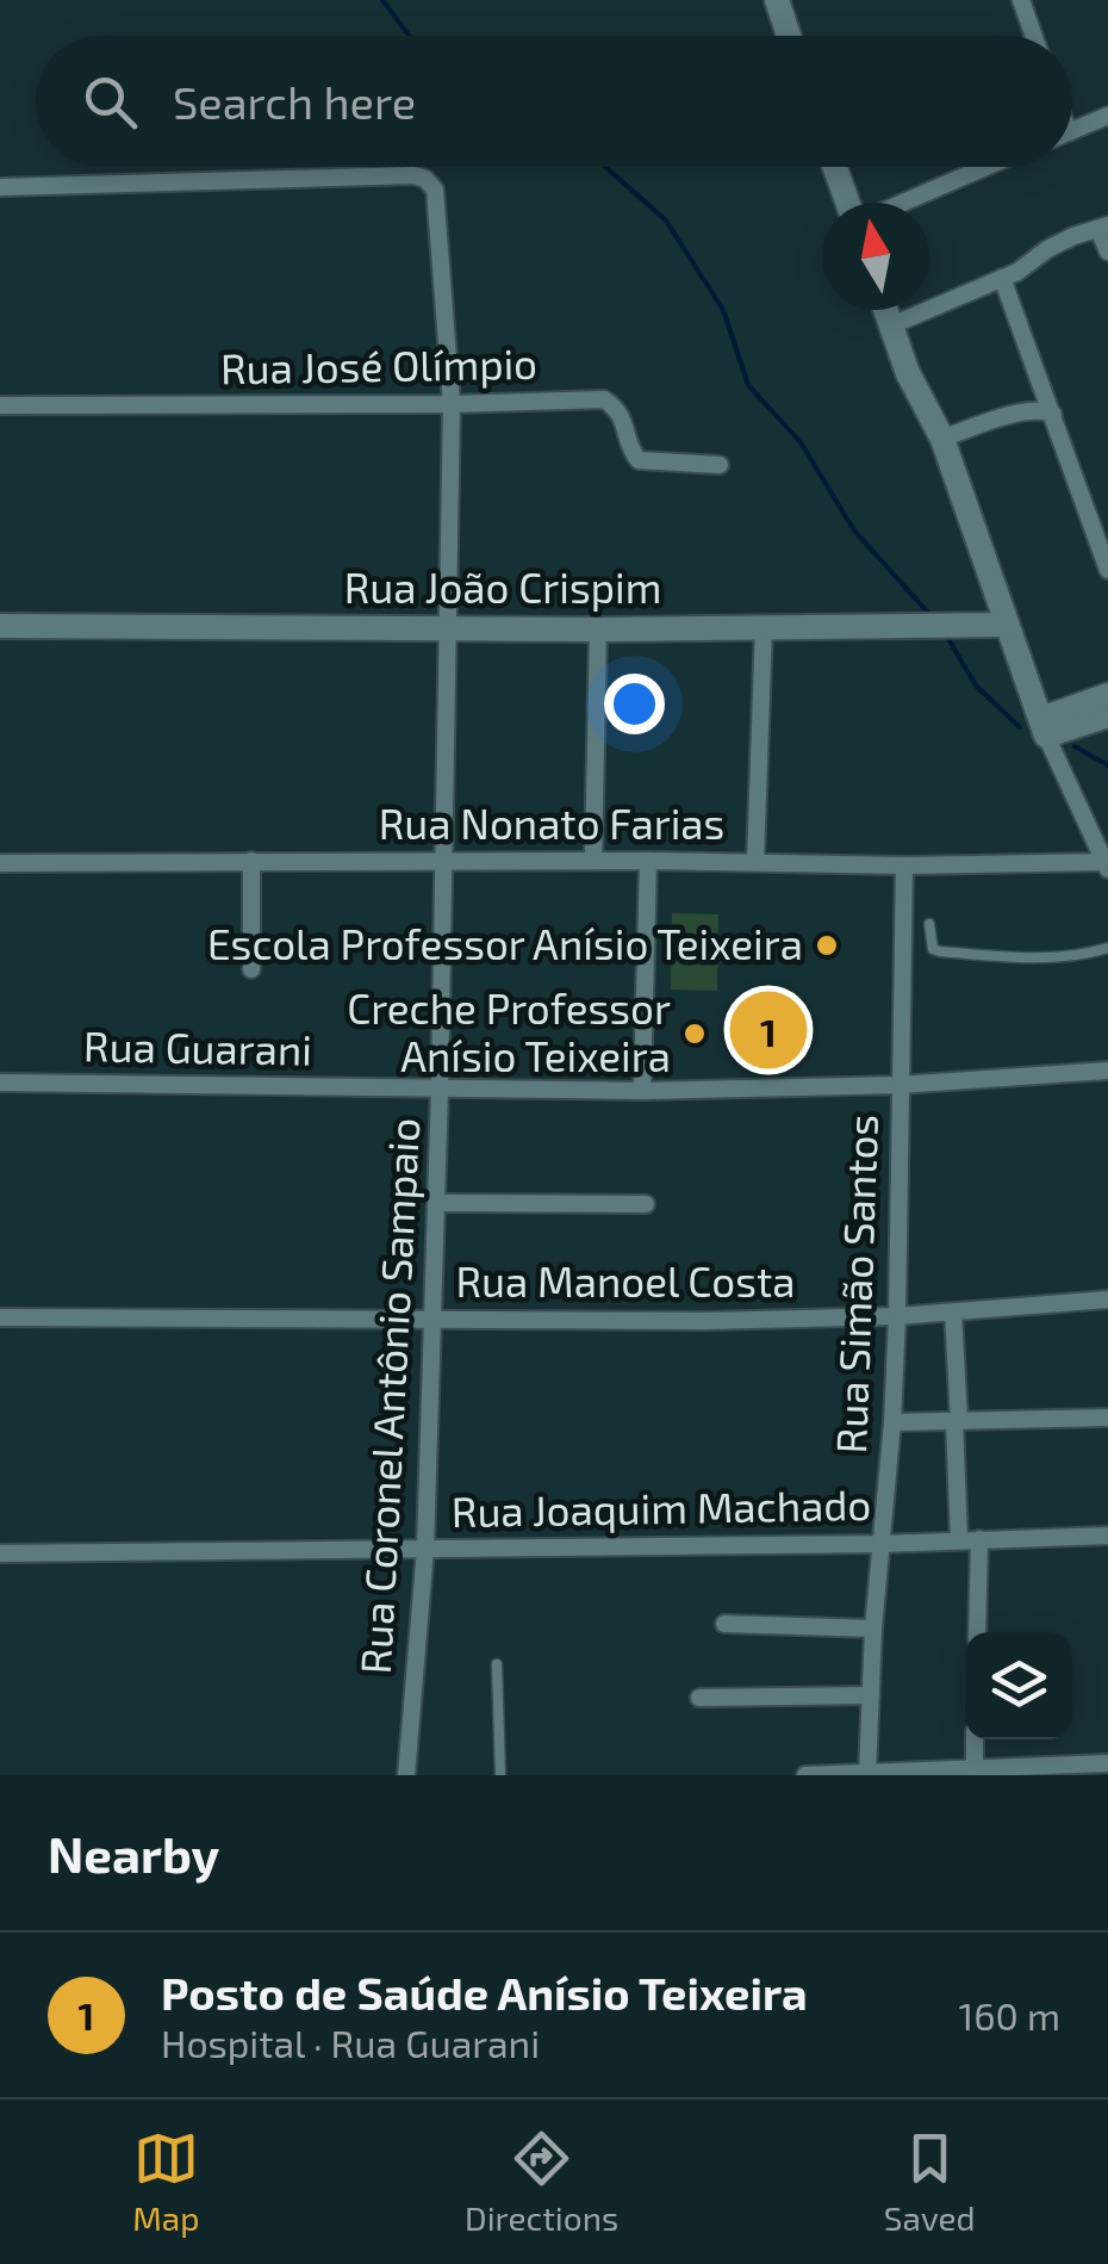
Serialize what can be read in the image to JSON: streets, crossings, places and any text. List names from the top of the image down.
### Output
{
  "streets": {
    "street": [
      "Rua José Olímpio",
      "Rua João Crispim",
      "Rua Nonato Farias",
      "Rua Guarani",
      "Rua Manoel Costa",
      "Rua Simão Santos",
      "Rua Coronel Antônio Sampaio",
      "Rua Joaquim Machado"
    ]
  },
  "crossings": [
    ["Rua José Olímpio", "Rua Coronel Antônio Sampaio"],
    ["Rua João Crispim", "Rua Coronel Antônio Sampaio"],
    ["Rua Nonato Farias", "Rua Simão Santos"],
    ["Rua Nonato Farias", "Rua Coronel Antônio Sampaio"],
    ["Rua Guarani", "Rua Simão Santos"],
    ["Rua Guarani", "Rua Coronel Antônio Sampaio"],
    ["Rua Manoel Costa", "Rua Simão Santos"],
    ["Rua Manoel Costa", "Rua Coronel Antônio Sampaio"],
    ["Rua Simão Santos", "Rua Joaquim Machado"],
    ["Rua Coronel Antônio Sampaio", "Rua Joaquim Machado"]
  ],
  "places": ["Escola Professor Anísio Teixeira", "Creche Professor Anísio Teixeira"],
  "north": "top",
  "page": {
    "search": "Search here",
    "pins": "1",
    "heading": "Nearby",
    "list": [
      {
        "mark": "1",
        "name": "Posto de Saúde Anísio Teixeira",
        "note": "Hospital · Rua Guarani",
        "value": "160 m"
      }
    ],
    "nav": ["Map", "Directions", "Saved"]
  }
}
